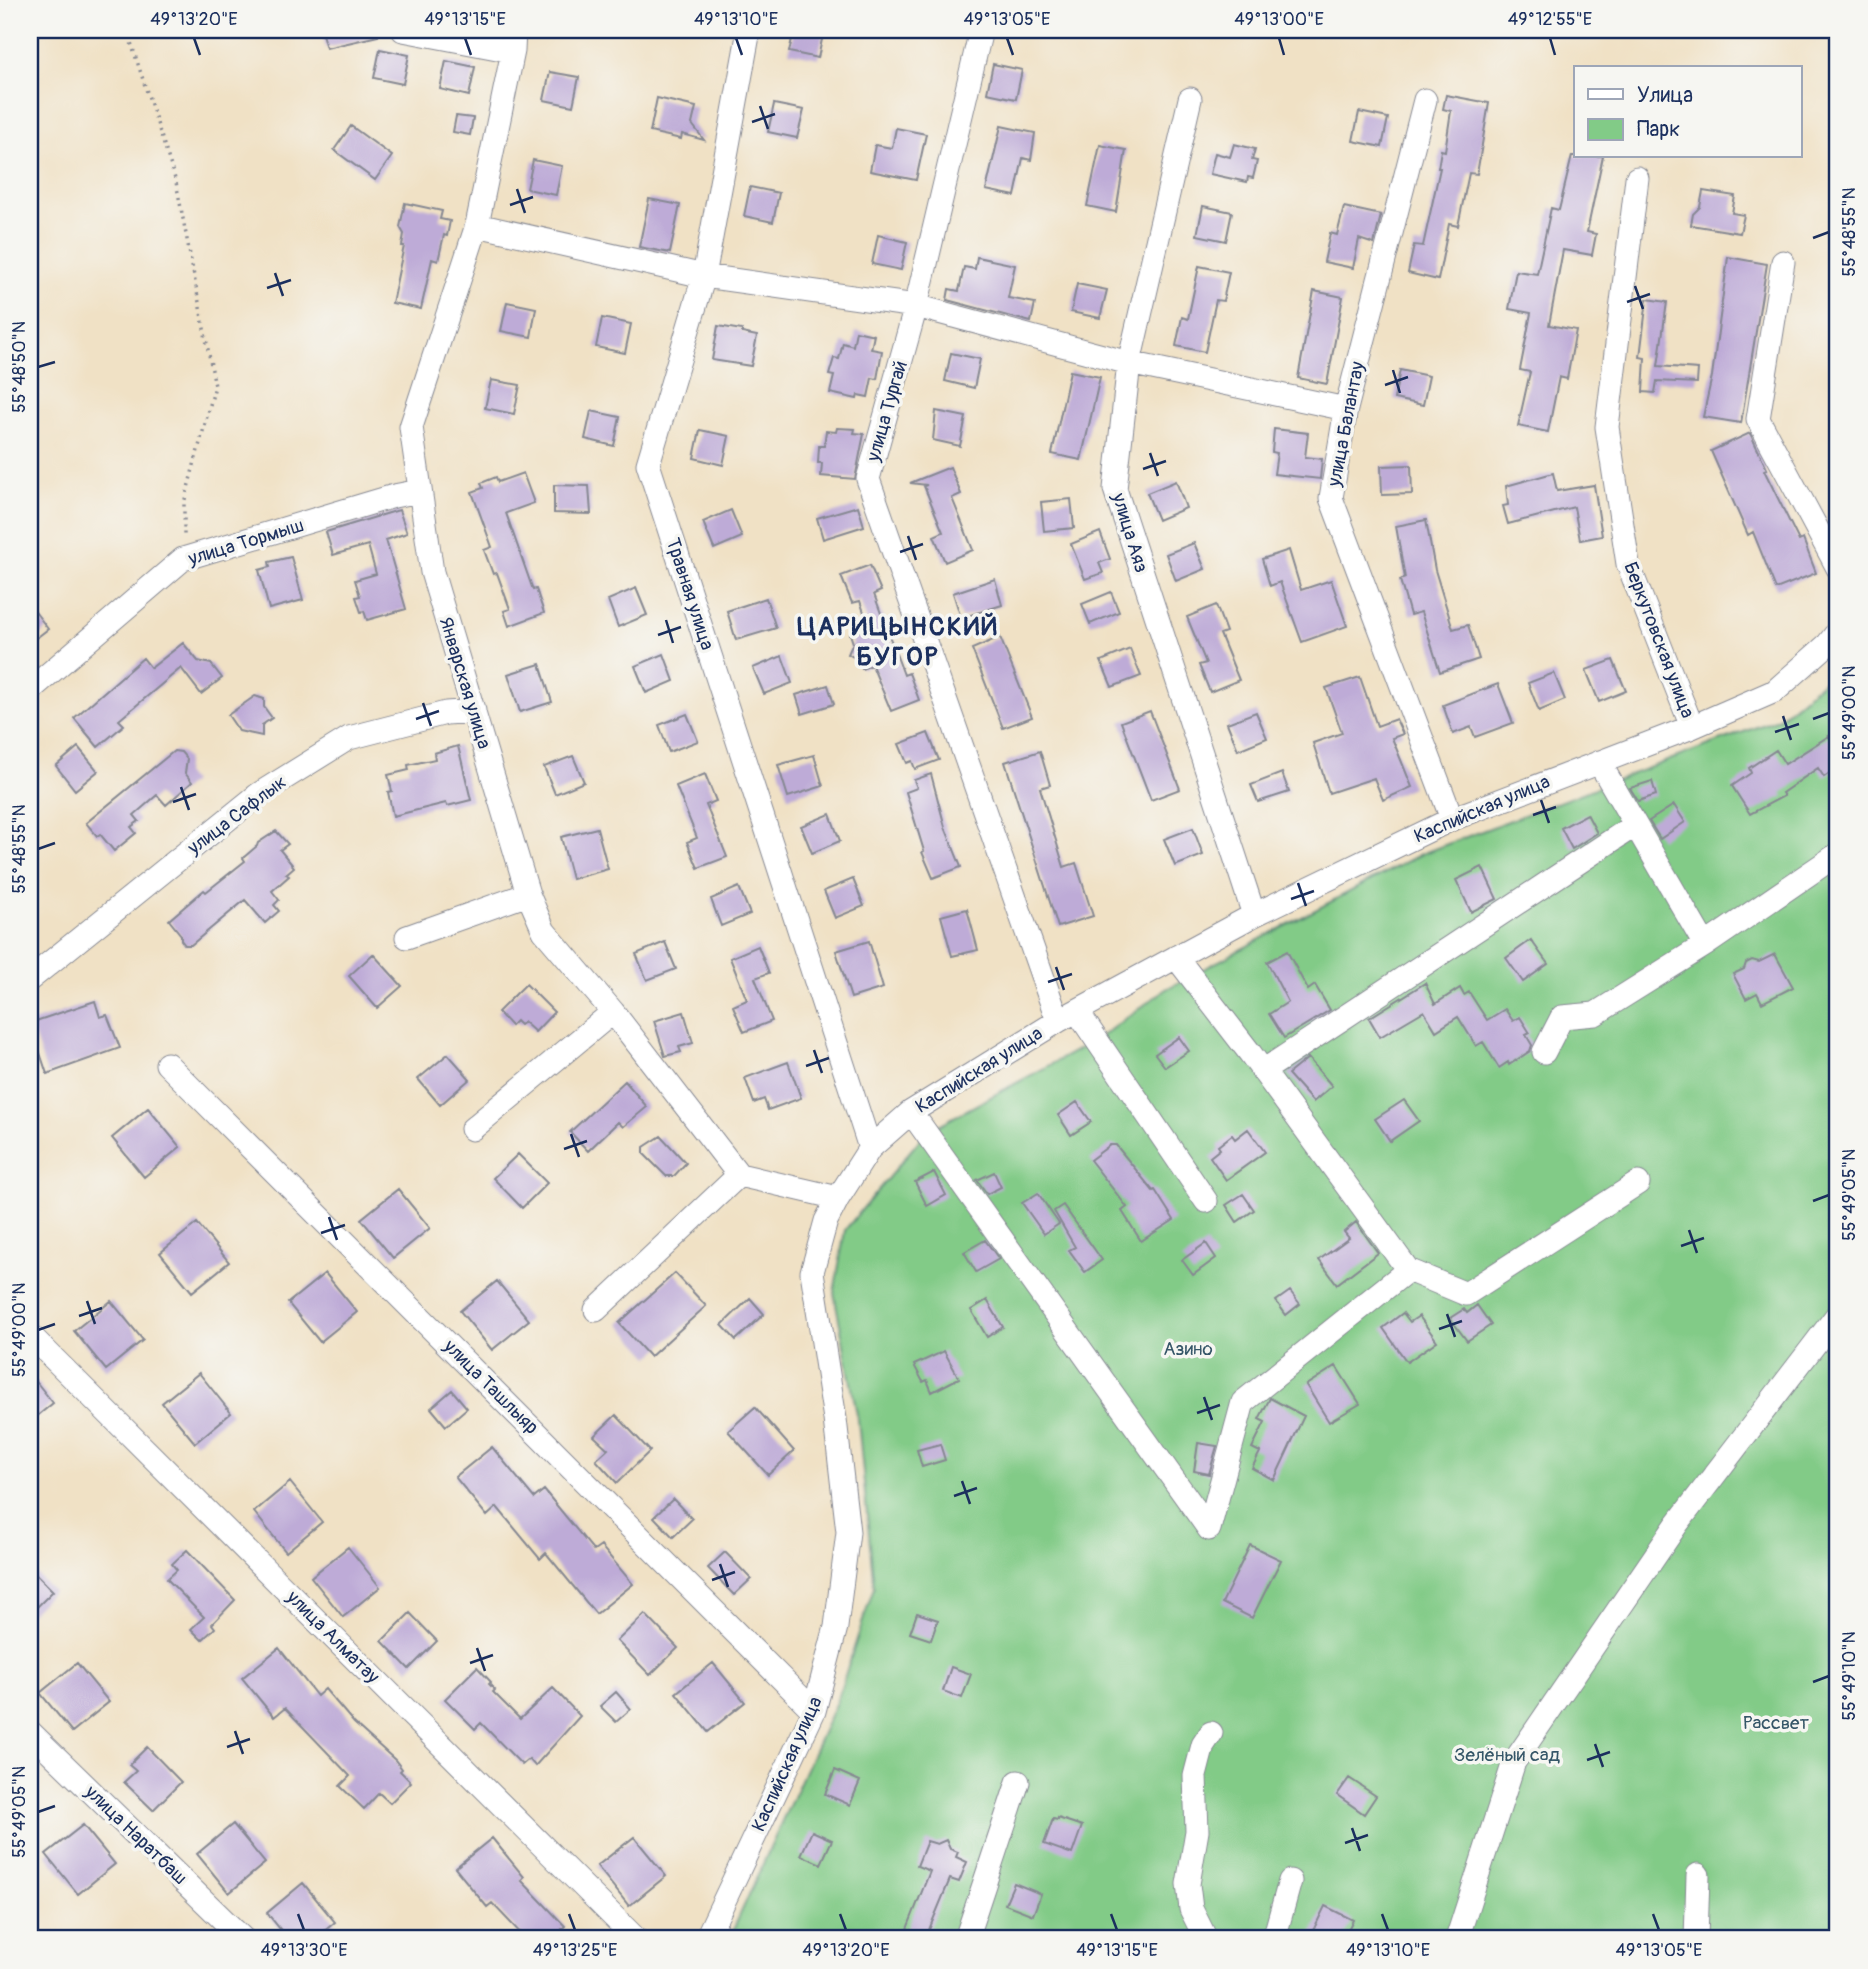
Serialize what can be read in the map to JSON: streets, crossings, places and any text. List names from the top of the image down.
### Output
{
  "streets": {
    "street": [
      "улица Тургай",
      "улица Балантау",
      "улица Аяз",
      "улица Тормыш",
      "Травная улица",
      "Беркутовская улица",
      "Январская улица",
      "Каспийская улица",
      "улица Сафлык",
      "улица Ташлыяр",
      "улица Алматау",
      "улица Наратбаш"
    ]
  },
  "crossings": [
    ["улица Тургай", "Каспийская улица"],
    ["улица Балантау", "Каспийская улица"],
    ["улица Аяз", "Каспийская улица"],
    ["улица Тормыш", "Январская улица"],
    ["Травная улица", "Каспийская улица"],
    ["Беркутовская улица", "Каспийская улица"],
    ["Январская улица", "улица Сафлык"],
    ["Каспийская улица", "улица Ташлыяр"]
  ],
  "districts": ["ЦАРИЦЫНСКИЙ БУГОР"],
  "parks": ["Азино", "Рассвет", "Зелёный сад"],
  "legend": ["Улица", "Парк"],
  "coordinates": [
    "49°13'20\"E",
    "49°13'15\"E",
    "49°13'10\"E",
    "49°13'05\"E",
    "49°13'00\"E",
    "49°12'55\"E",
    "55°48'55\"N",
    "55°48'50\"N",
    "55°49'00\"N",
    "55°49'05\"N",
    "55°49'10\"N",
    "49°13'30\"E",
    "49°13'25\"E"
  ]
}
